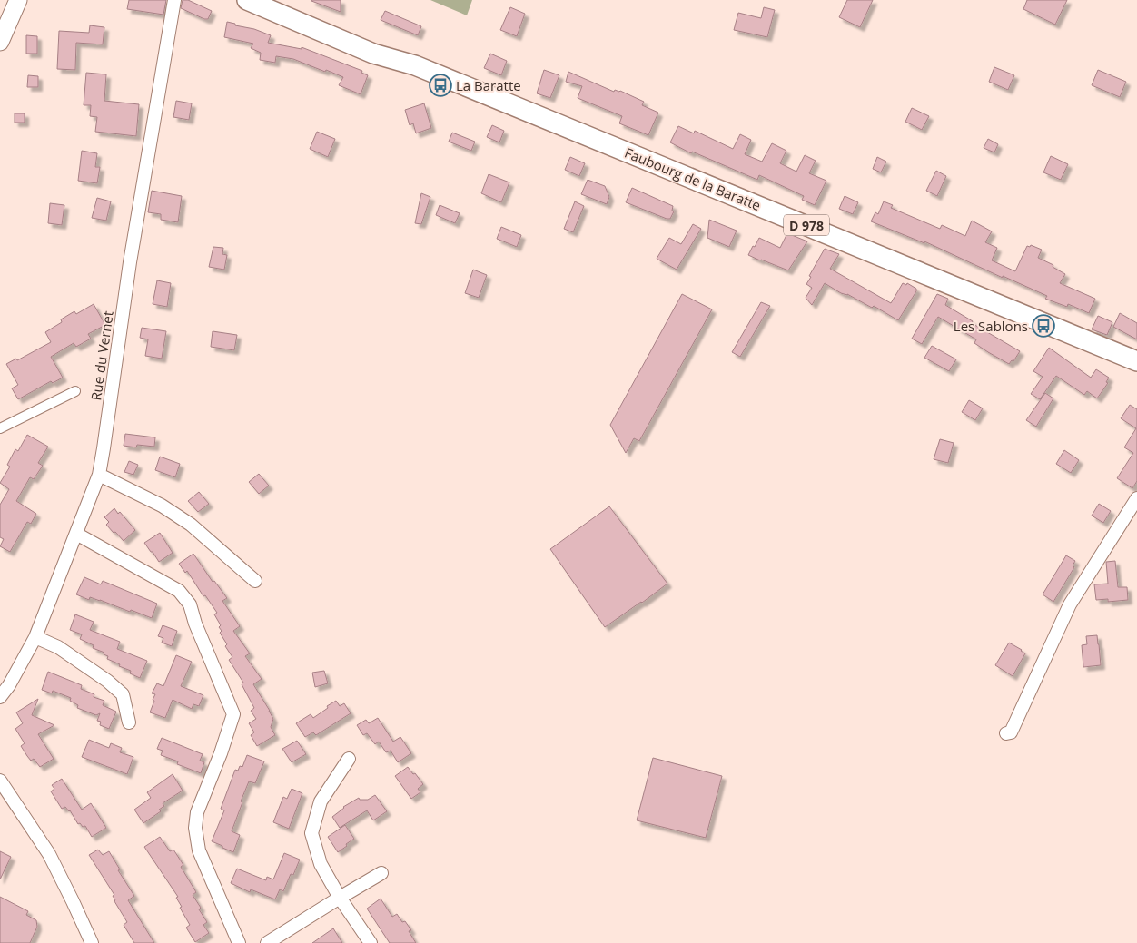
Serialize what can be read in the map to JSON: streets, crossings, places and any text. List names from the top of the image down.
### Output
{
  "streets": {
    "main road": ["Faubourg de la Baratte", "D 978"],
    "street": ["Rue du Vernet"]
  },
  "places": {
    "bus stop": ["La Baratte", "Les Sablons"]
  }
}
